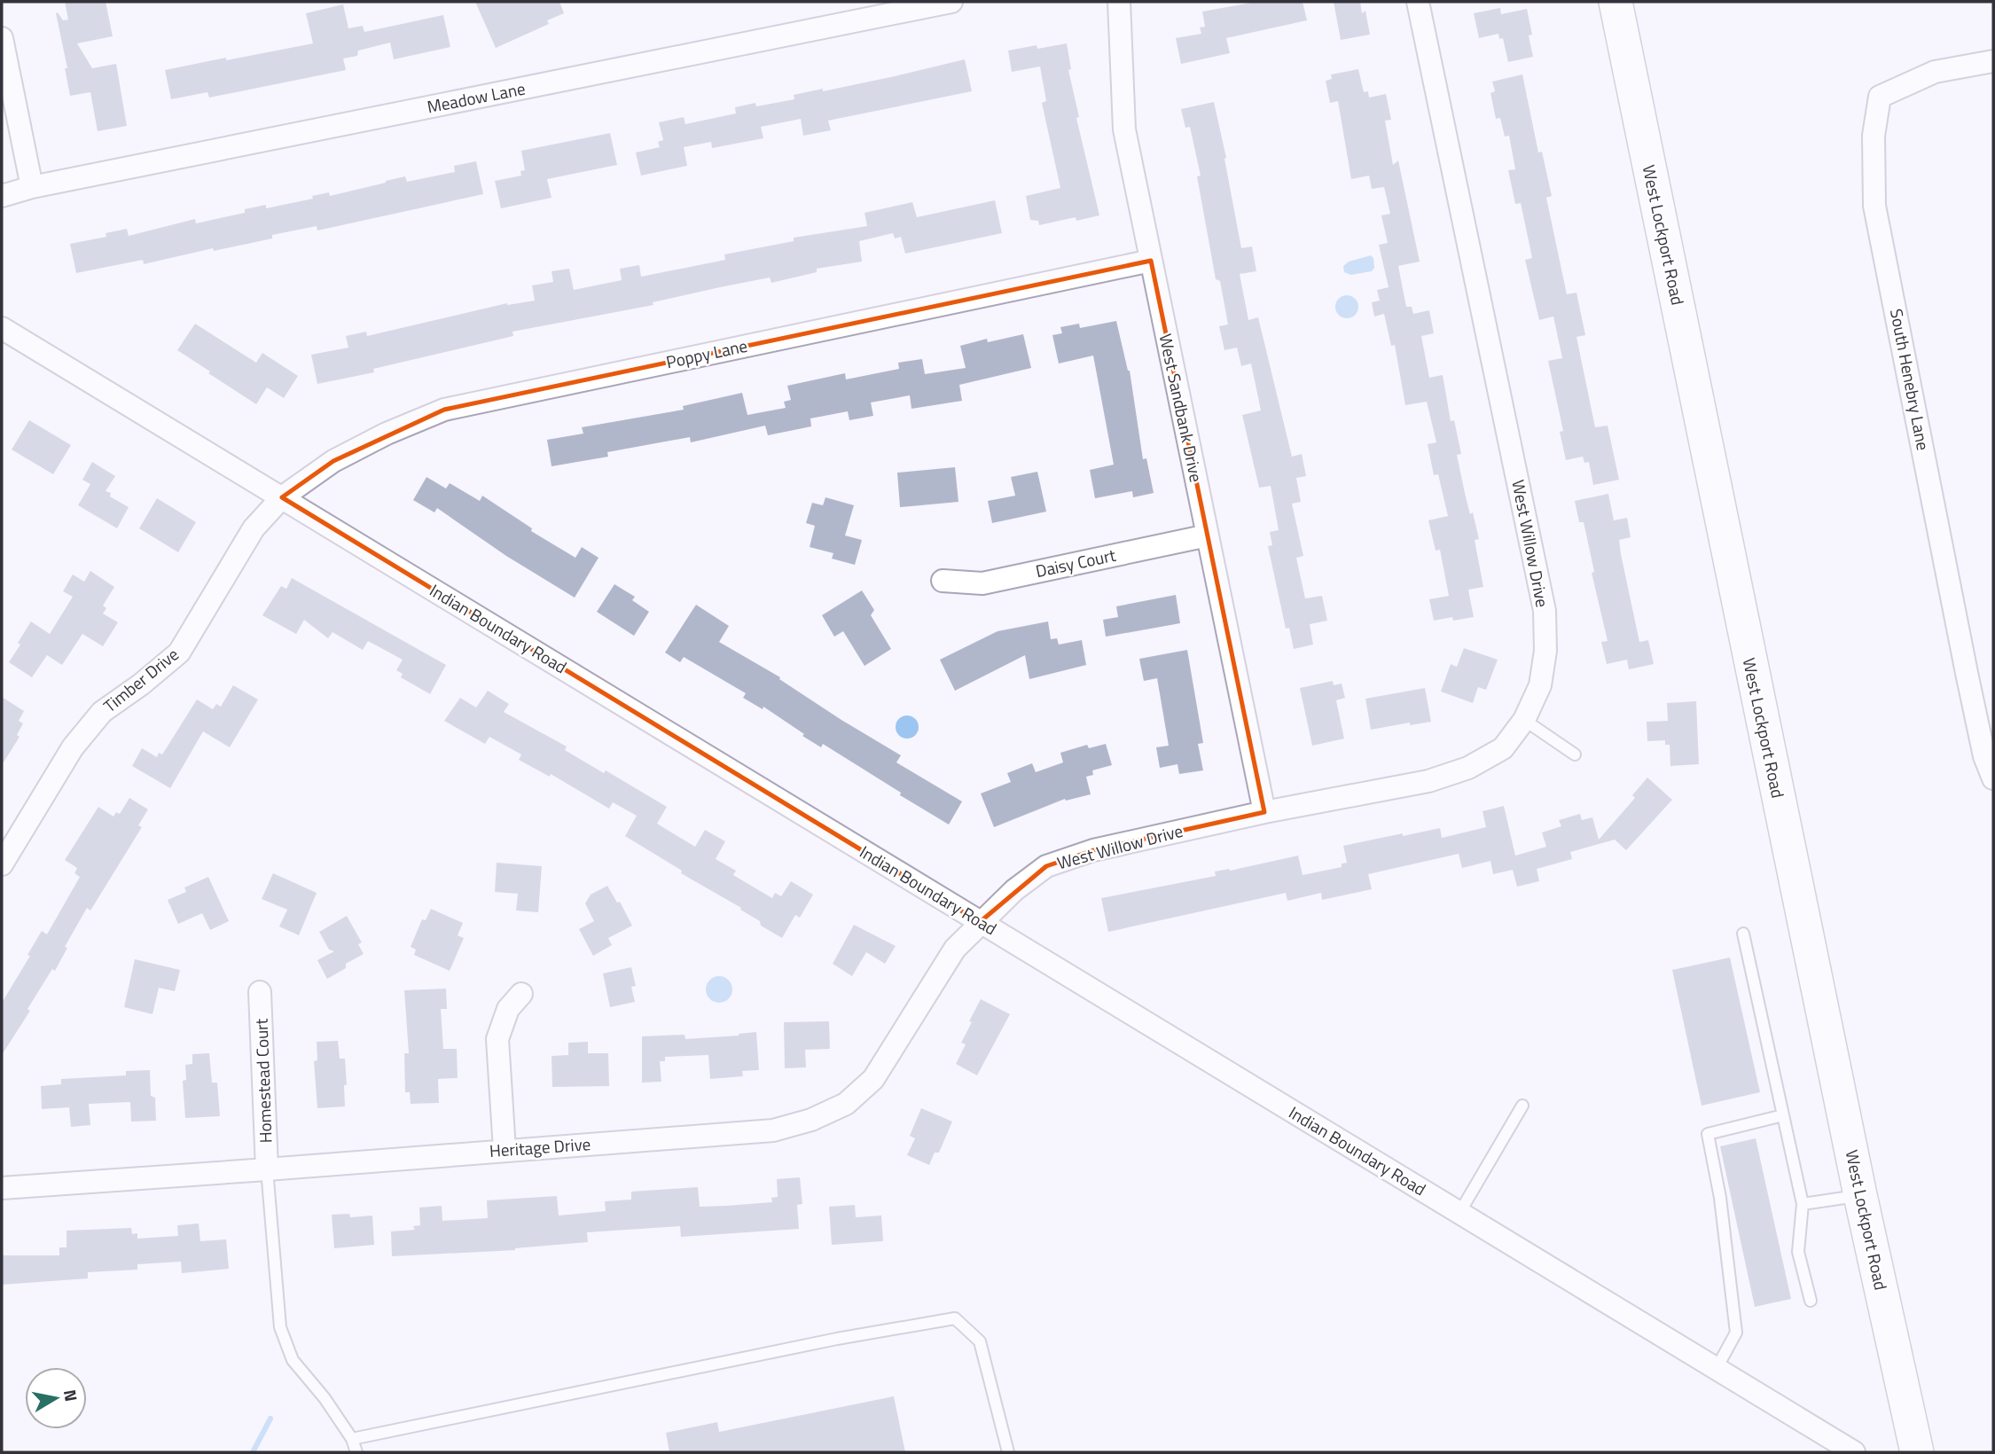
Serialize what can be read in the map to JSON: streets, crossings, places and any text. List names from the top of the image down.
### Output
{
  "streets": {
    "main road": ["West Lockport Road"],
    "street": [
      "Meadow Lane",
      "Poppy Lane",
      "South Henebry Lane",
      "West Sandbank Drive",
      "West Willow Drive",
      "Daisy Court",
      "Indian Boundary Road",
      "Timber Drive",
      "Homestead Court",
      "Heritage Drive"
    ]
  },
  "crossings": [
    ["Poppy Lane", "West Sandbank Drive"],
    ["Poppy Lane", "Indian Boundary Road"],
    ["Poppy Lane", "Timber Drive"],
    ["West Sandbank Drive", "West Willow Drive"],
    ["West Sandbank Drive", "Daisy Court"],
    ["West Willow Drive", "Indian Boundary Road"],
    ["West Willow Drive", "Heritage Drive"],
    ["Indian Boundary Road", "Timber Drive"],
    ["Indian Boundary Road", "Heritage Drive"],
    ["Homestead Court", "Heritage Drive"]
  ],
  "north": "right"
}
